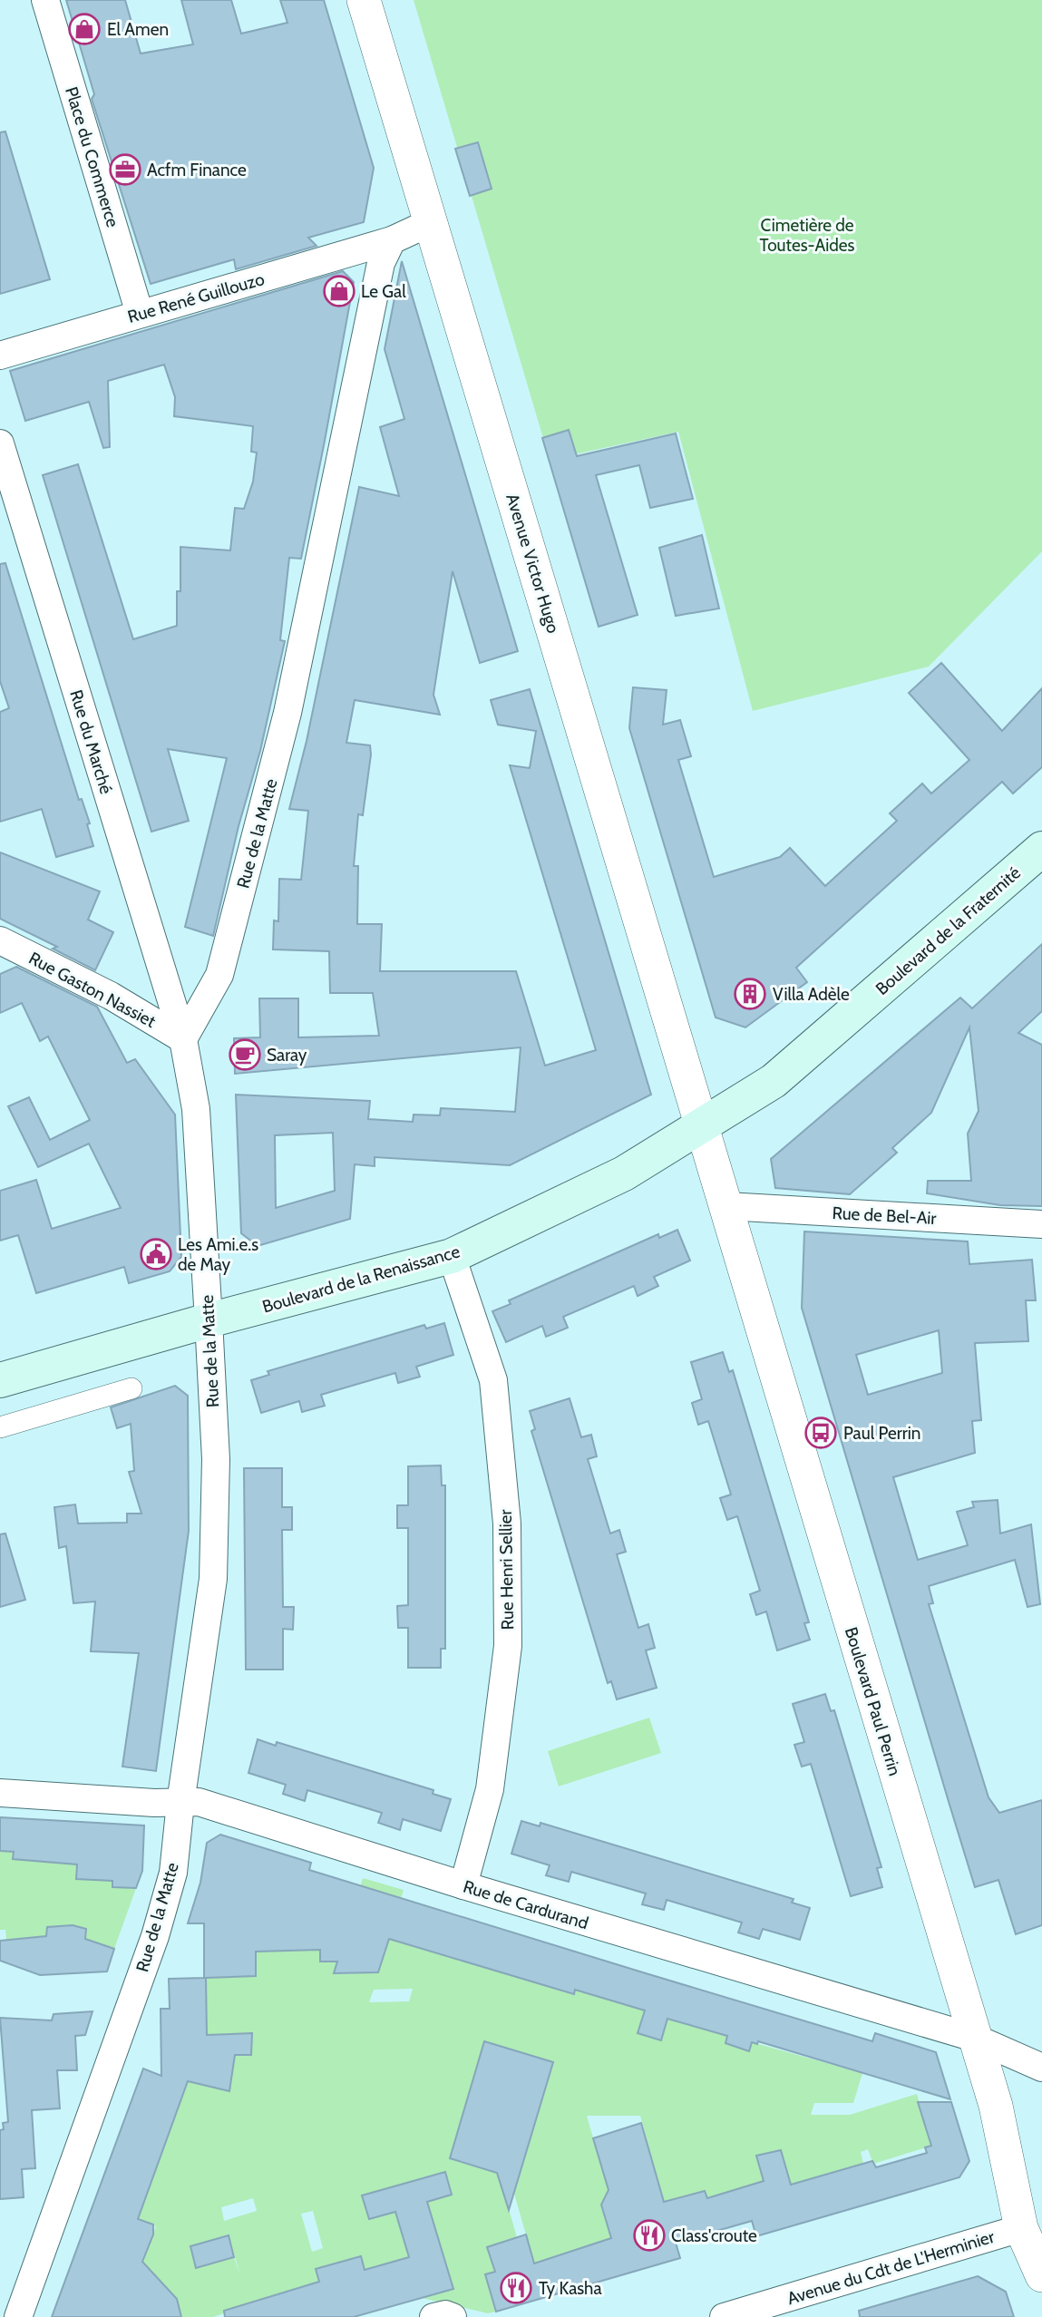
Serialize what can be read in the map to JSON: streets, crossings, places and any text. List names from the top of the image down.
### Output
{
  "streets": {
    "main road": ["Boulevard de la Fraternité", "Boulevard de la Renaissance"],
    "street": [
      "Place du Commerce",
      "Rue René Guillouzo",
      "Avenue Victor Hugo",
      "Rue du Marché",
      "Rue de la Matte",
      "Rue Gaston Nassiet",
      "Rue de Bel-Air",
      "Rue Henri Sellier",
      "Boulevard Paul Perrin",
      "Rue de Cardurand",
      "Avenue du Cdt de L'Herminier"
    ]
  },
  "crossings": [
    ["Place du Commerce", "Rue René Guillouzo"],
    ["Rue René Guillouzo", "Rue de la Matte"],
    ["Avenue Victor Hugo", "Boulevard de la Fraternité"],
    ["Avenue Victor Hugo", "Boulevard de la Renaissance"],
    ["Avenue Victor Hugo", "Boulevard Paul Perrin"],
    ["Rue du Marché", "Rue de la Matte"],
    ["Rue du Marché", "Rue Gaston Nassiet"],
    ["Rue de la Matte", "Rue Gaston Nassiet"],
    ["Rue de la Matte", "Boulevard de la Renaissance"],
    ["Rue de la Matte", "Rue de Cardurand"],
    ["Boulevard de la Fraternité", "Boulevard de la Renaissance"],
    ["Boulevard de la Fraternité", "Boulevard Paul Perrin"],
    ["Rue de Bel-Air", "Boulevard Paul Perrin"],
    ["Boulevard de la Renaissance", "Rue Henri Sellier"],
    ["Boulevard de la Renaissance", "Boulevard Paul Perrin"],
    ["Rue Henri Sellier", "Rue de Cardurand"],
    ["Boulevard Paul Perrin", "Rue de Cardurand"],
    ["Boulevard Paul Perrin", "Avenue du Cdt de L'Herminier"]
  ],
  "parks": ["Cimetière de Toutes-Aides"],
  "places": {
    "shop": ["El Amen", "Le Gal"],
    "office": ["Acfm Finance"],
    "building": ["Villa Adèle"],
    "cafe": ["Saray"],
    "public building": ["Les Ami.e.s de May"],
    "bus stop": ["Paul Perrin"],
    "restaurant": ["Class'croute", "Ty Kasha"]
  }
}
